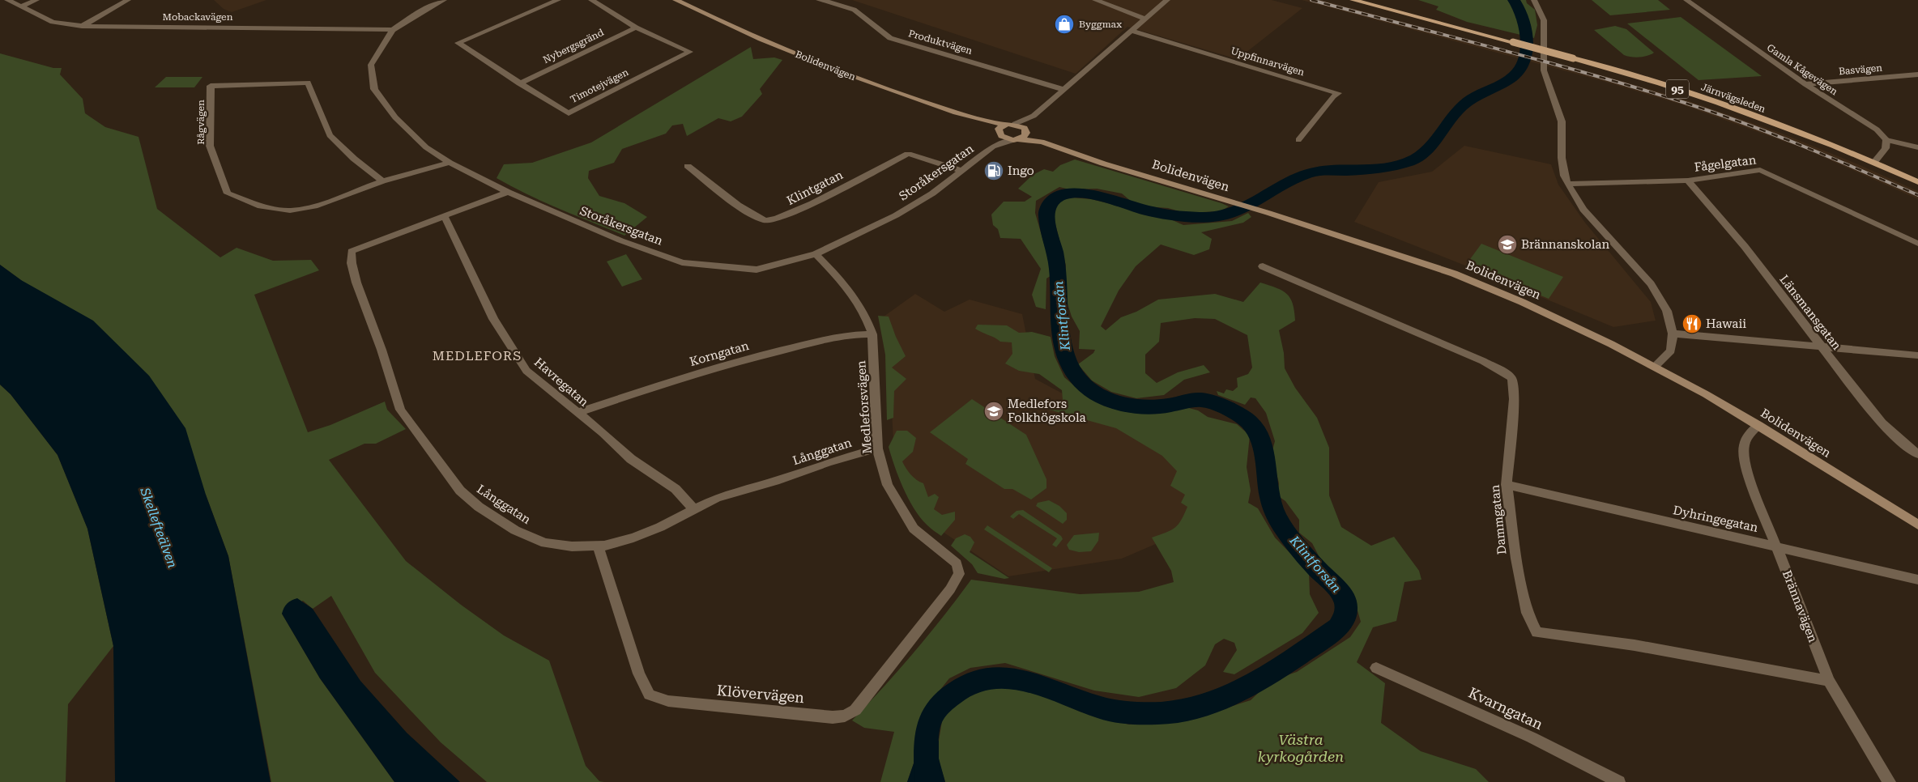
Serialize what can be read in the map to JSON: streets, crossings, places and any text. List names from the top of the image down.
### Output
{
  "streets": {
    "main road": ["Bolidenvägen", "95", "Järnvägsleden"],
    "street": [
      "Mobackavägen",
      "Produktvägen",
      "Nybergsgränd",
      "Uppfinnarvägen",
      "Gamla Kågevägen",
      "Basvägen",
      "Timotejvägen",
      "Rågvägen",
      "Fågelgatan",
      "Storåkersgatan",
      "Klintgatan",
      "Länsmansgatan",
      "Korngatan",
      "Havregatan",
      "Medleforsvägen",
      "Långgatan",
      "Dyhringegatan",
      "Dammgatan",
      "Brännavägen",
      "Klövervägen",
      "Kvarngatan"
    ]
  },
  "crossings": [
    ["Mobackavägen", "Storåkersgatan"],
    ["Nybergsgränd", "Timotejvägen"],
    ["Bolidenvägen", "Storåkersgatan"],
    ["Bolidenvägen", "Brännavägen"],
    ["Gamla Kågevägen", "Basvägen"],
    ["Rågvägen", "Storåkersgatan"],
    ["Fågelgatan", "Länsmansgatan"],
    ["Storåkersgatan", "Klintgatan"],
    ["Storåkersgatan", "Medleforsvägen"],
    ["Storåkersgatan", "Långgatan"],
    ["Korngatan", "Havregatan"],
    ["Korngatan", "Medleforsvägen"],
    ["Havregatan", "Långgatan"],
    ["Medleforsvägen", "Långgatan"],
    ["Medleforsvägen", "Klövervägen"],
    ["Långgatan", "Klövervägen"],
    ["Dyhringegatan", "Dammgatan"],
    ["Dyhringegatan", "Brännavägen"],
    ["Dammgatan", "Brännavägen"]
  ],
  "districts": ["MEDLEFORS"],
  "water": ["Klintforsån", "Skellefteälven"],
  "parks": ["Västra kyrkogården"],
  "places": {
    "shop": ["Byggmax"],
    "fuel station": ["Ingo"],
    "school or university": ["Brännanskolan", "Medlefors Folkhögskola"],
    "restaurant": ["Hawaii"]
  }
}
